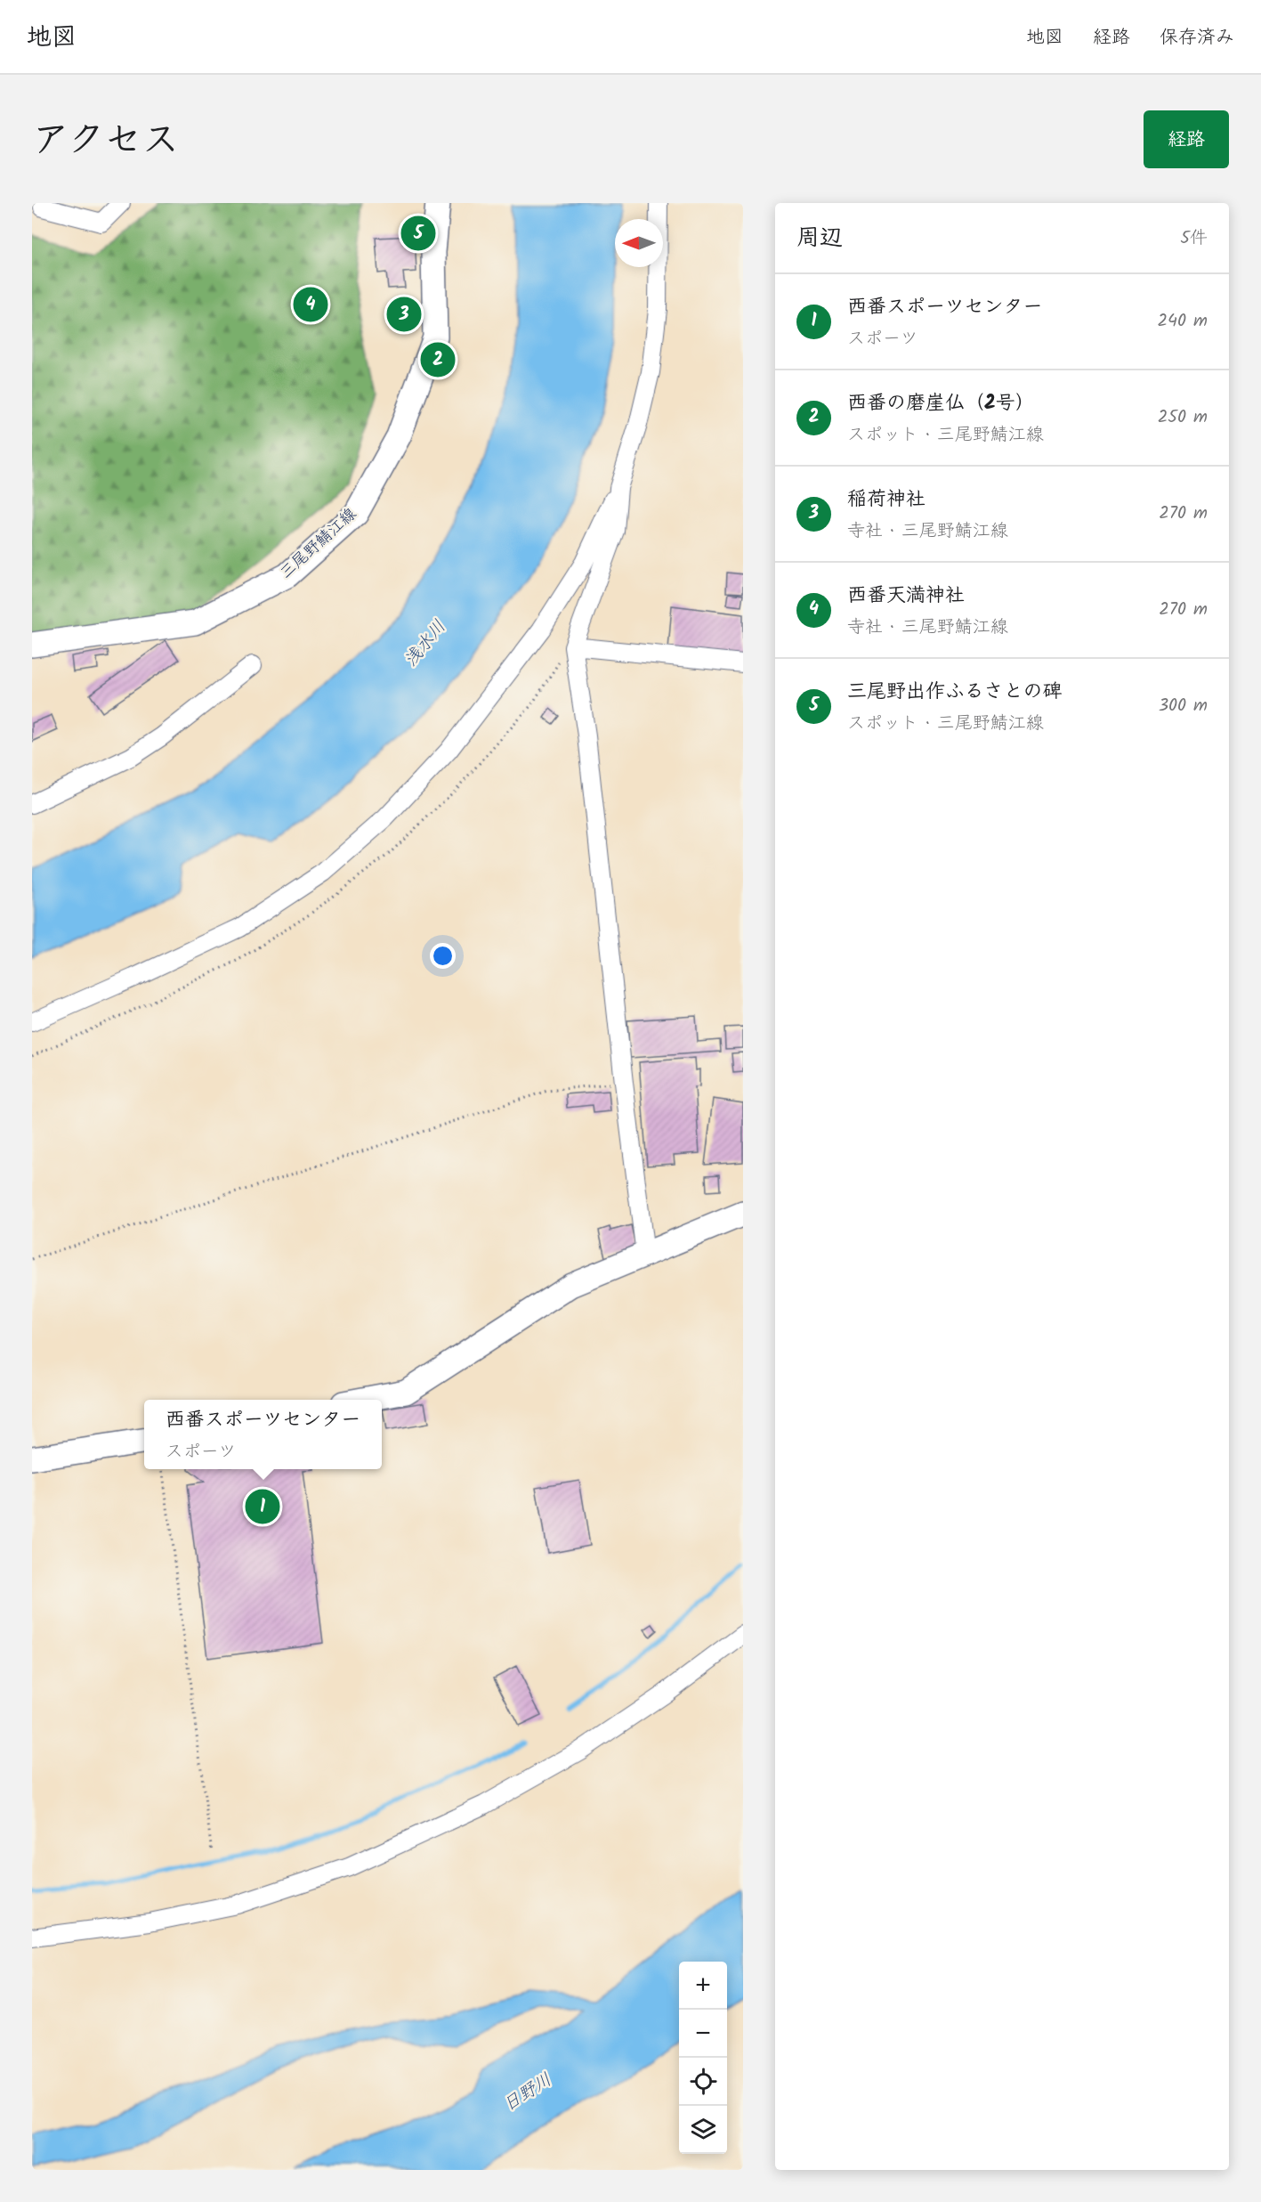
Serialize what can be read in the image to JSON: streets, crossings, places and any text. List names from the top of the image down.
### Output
{
  "streets": {
    "main road": ["三尾野鯖江線"]
  },
  "water": ["浅水川", "日野川"],
  "north": "left",
  "page": {
    "header": "地図",
    "nav": ["地図", "経路", "保存済み"],
    "title": "アクセス",
    "buttons": "経路",
    "heading": ["周辺", "5件"],
    "pins": [
      "5",
      "4",
      "3",
      "2",
      "1"
    ],
    "list": [
      {
        "mark": "1",
        "name": "西番スポーツセンター",
        "note": "スポーツ",
        "value": "240 m"
      },
      {
        "mark": "2",
        "name": "西番の磨崖仏（2号）",
        "note": "スポット · 三尾野鯖江線",
        "value": "250 m"
      },
      {
        "mark": "3",
        "name": "稲荷神社",
        "note": "寺社 · 三尾野鯖江線",
        "value": "270 m"
      },
      {
        "mark": "4",
        "name": "西番天満神社",
        "note": "寺社 · 三尾野鯖江線",
        "value": "270 m"
      },
      {
        "mark": "5",
        "name": "三尾野出作ふるさとの碑",
        "note": "スポット · 三尾野鯖江線",
        "value": "300 m"
      }
    ],
    "popup": ["西番スポーツセンター", "スポーツ"],
    "map_buttons": ["+", "−"]
  }
}
